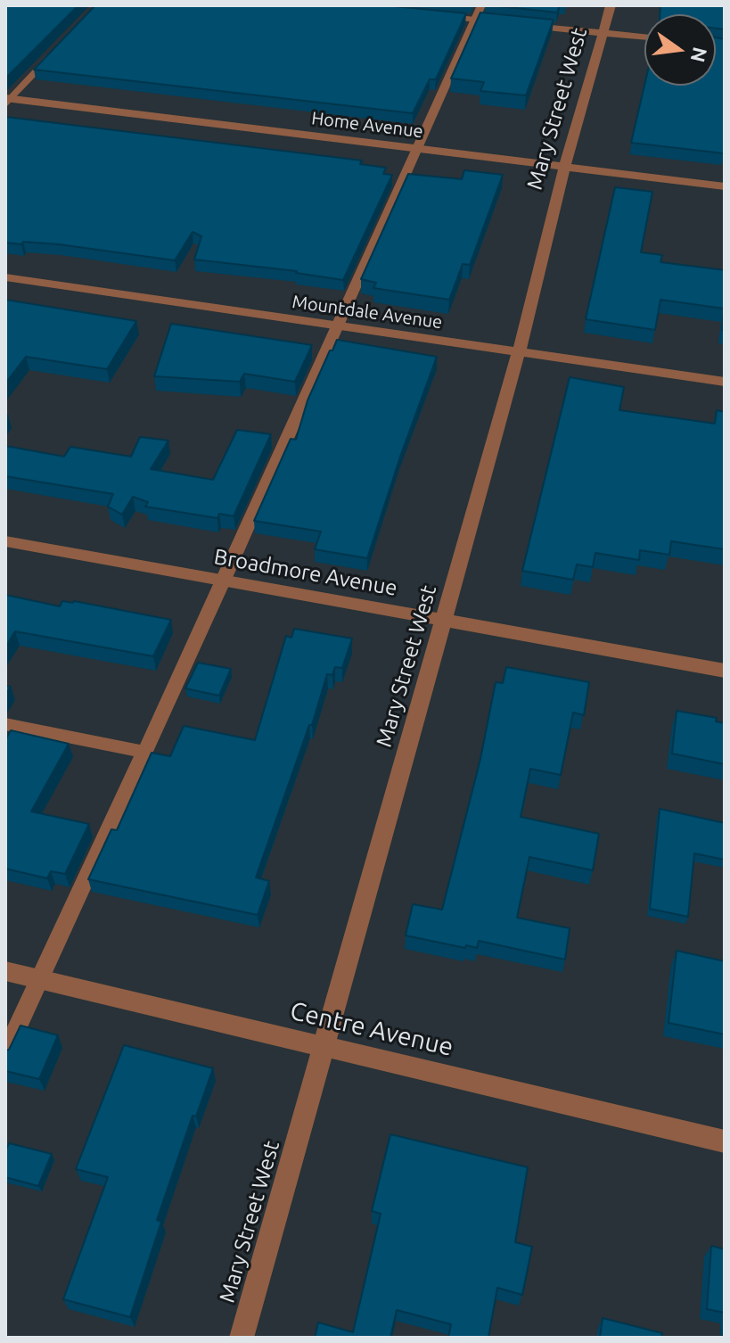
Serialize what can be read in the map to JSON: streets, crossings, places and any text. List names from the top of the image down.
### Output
{
  "streets": {
    "street": [
      "Mary Street West",
      "Home Avenue",
      "Mountdale Avenue",
      "Broadmore Avenue",
      "Centre Avenue"
    ]
  },
  "crossings": [
    ["Mary Street West", "Home Avenue"],
    ["Mary Street West", "Mountdale Avenue"],
    ["Mary Street West", "Broadmore Avenue"],
    ["Mary Street West", "Centre Avenue"]
  ],
  "north": "right"
}
